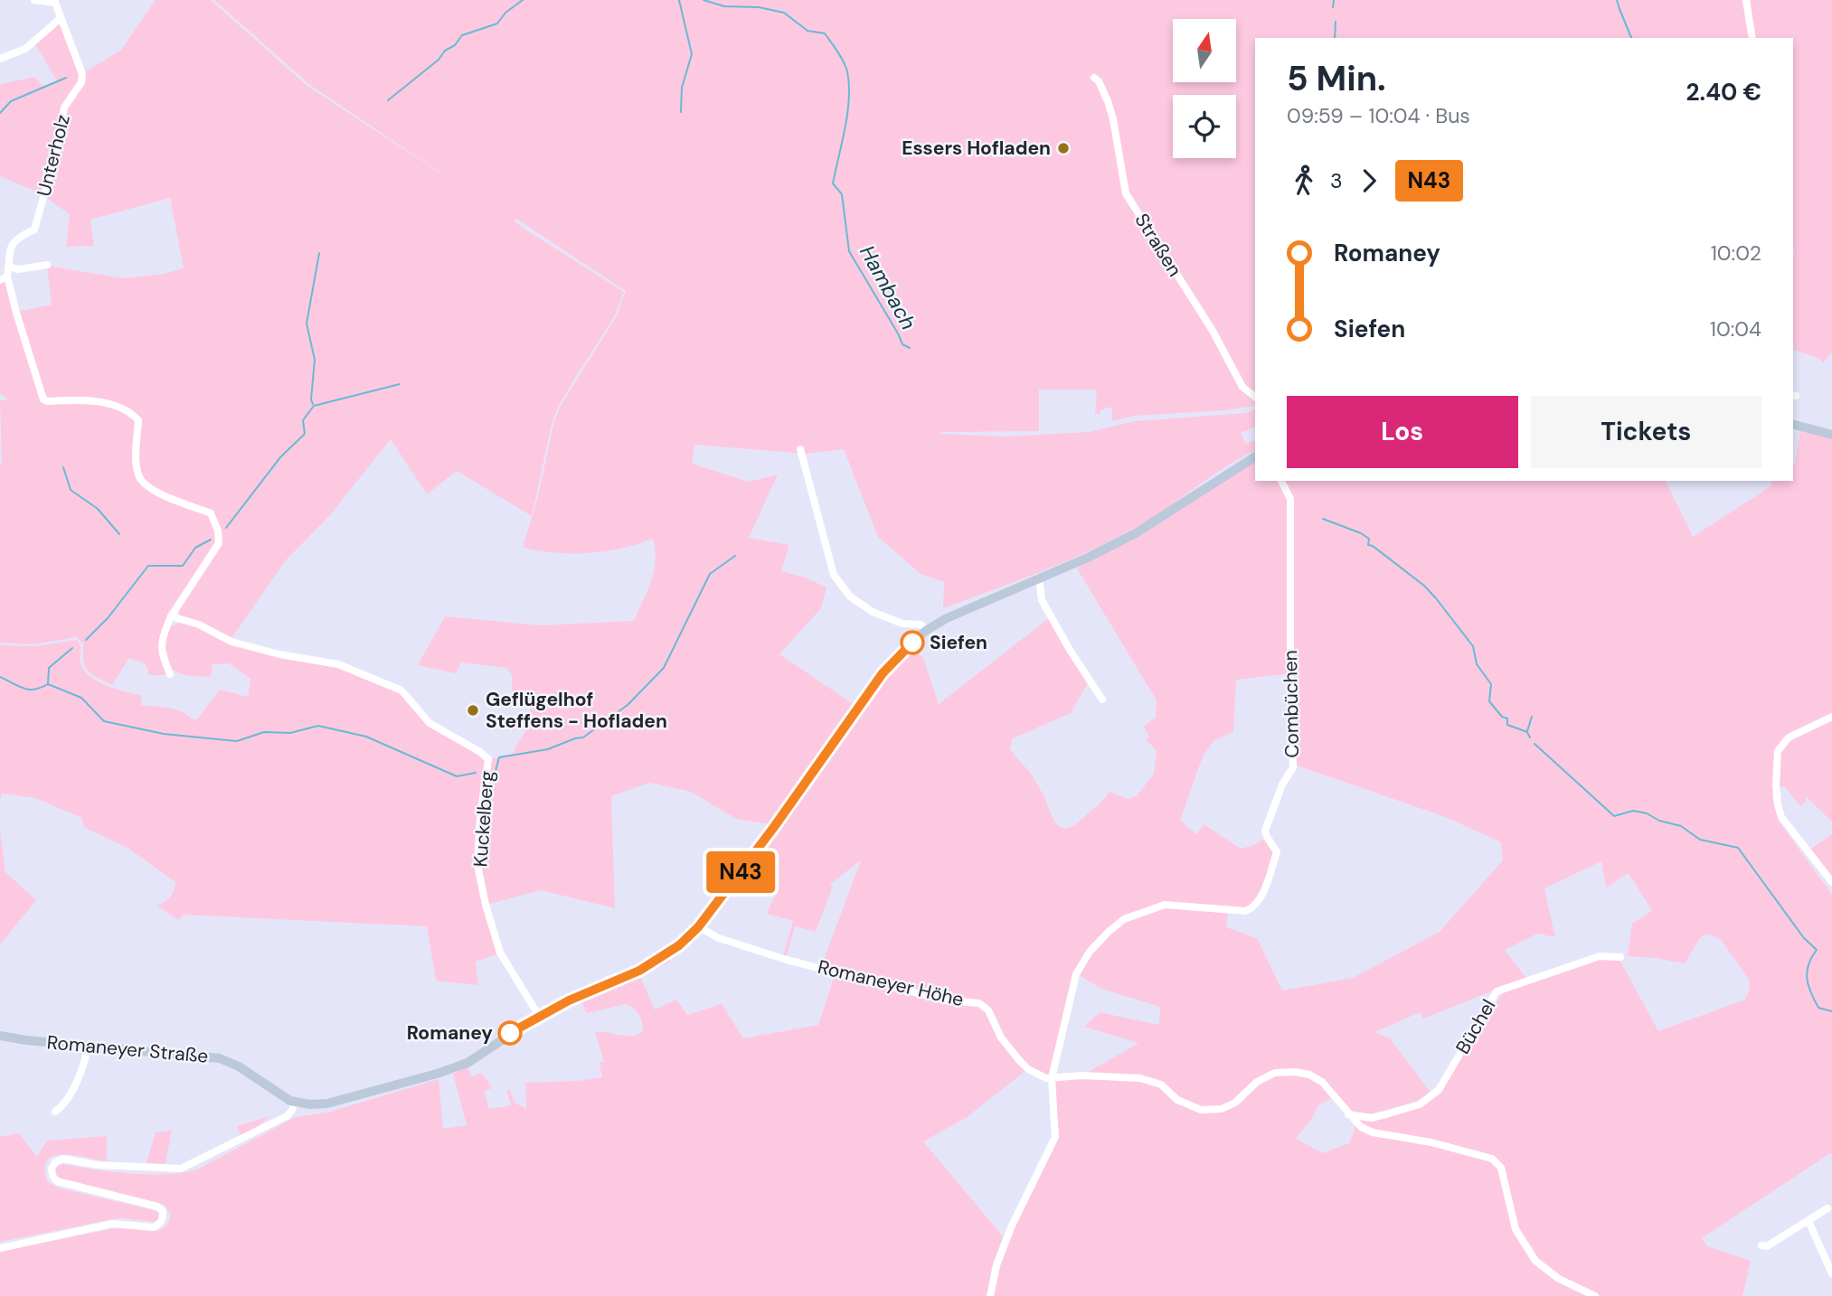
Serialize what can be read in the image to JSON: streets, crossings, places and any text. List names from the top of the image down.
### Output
{
  "streets": {
    "main road": ["Romaneyer Straße"],
    "street": [
      "Unterholz",
      "Straßen",
      "Combüchen",
      "Kuckelberg",
      "Romaneyer Höhe",
      "Büchel"
    ]
  },
  "crossings": [
    ["Combüchen", "Romaneyer Höhe"],
    ["Kuckelberg", "Romaneyer Straße"]
  ],
  "water": ["Hambach"],
  "places": [
    "Essers Hofladen",
    "Siefen",
    "Geflügelhof Steffens - Hofladen",
    "Romaney"
  ],
  "lines": ["bus line N43"],
  "north": "top",
  "page": {
    "on_map": "N43",
    "heading": ["5 Min.", "09:59 – 10:04 · Bus", "2.40 €"],
    "legs": ["3", "N43"],
    "list": [
      {
        "name": "Romaney",
        "value": "10:02"
      },
      {
        "name": "Siefen",
        "value": "10:04"
      }
    ],
    "buttons": ["Los", "Tickets"]
  }
}
